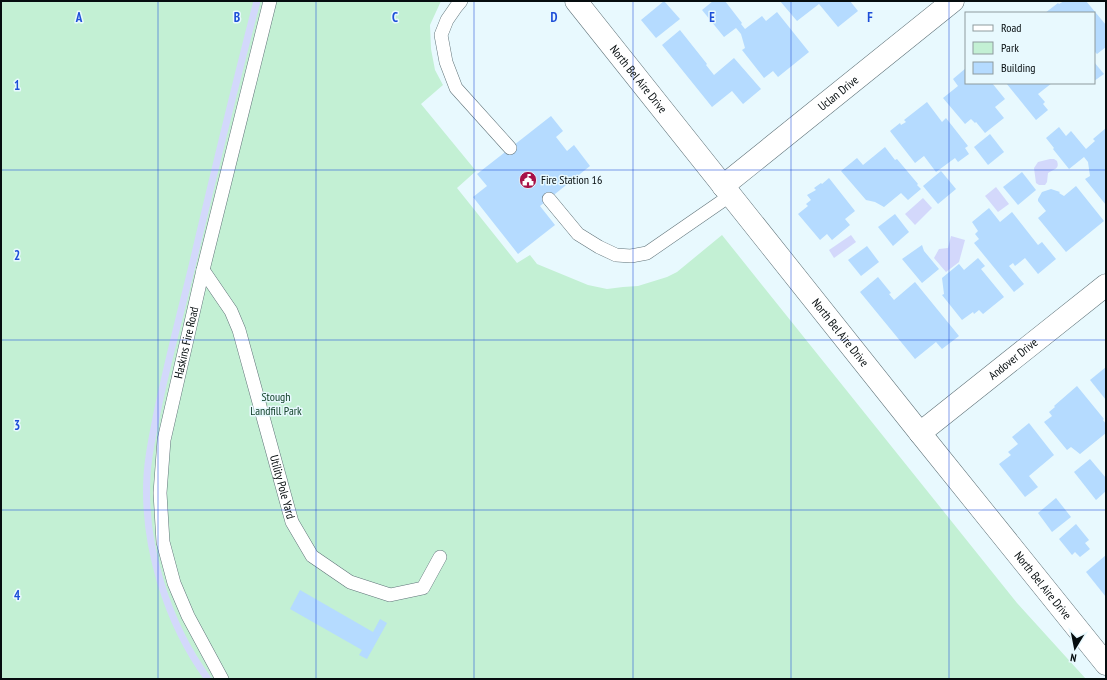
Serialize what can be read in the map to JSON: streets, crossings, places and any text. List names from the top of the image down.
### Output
{
  "streets": {
    "street": ["North Bel Aire Drive", "Uclan Drive", "Andover Drive"],
    "lane": ["Haskins Fire Road", "Utility Pole Yard"]
  },
  "crossings": [
    ["North Bel Aire Drive", "Uclan Drive"],
    ["North Bel Aire Drive", "Andover Drive"],
    ["Haskins Fire Road", "Utility Pole Yard"]
  ],
  "parks": ["Stough Landfill Park"],
  "places": {
    "public building": ["Fire Station 16"]
  },
  "legend": ["Road", "Park", "Building"],
  "north": "bottom",
  "grid": {
    "columns": [
      "A",
      "B",
      "C",
      "D",
      "E",
      "F"
    ],
    "rows": [
      "1",
      "2",
      "3",
      "4"
    ]
  }
}
